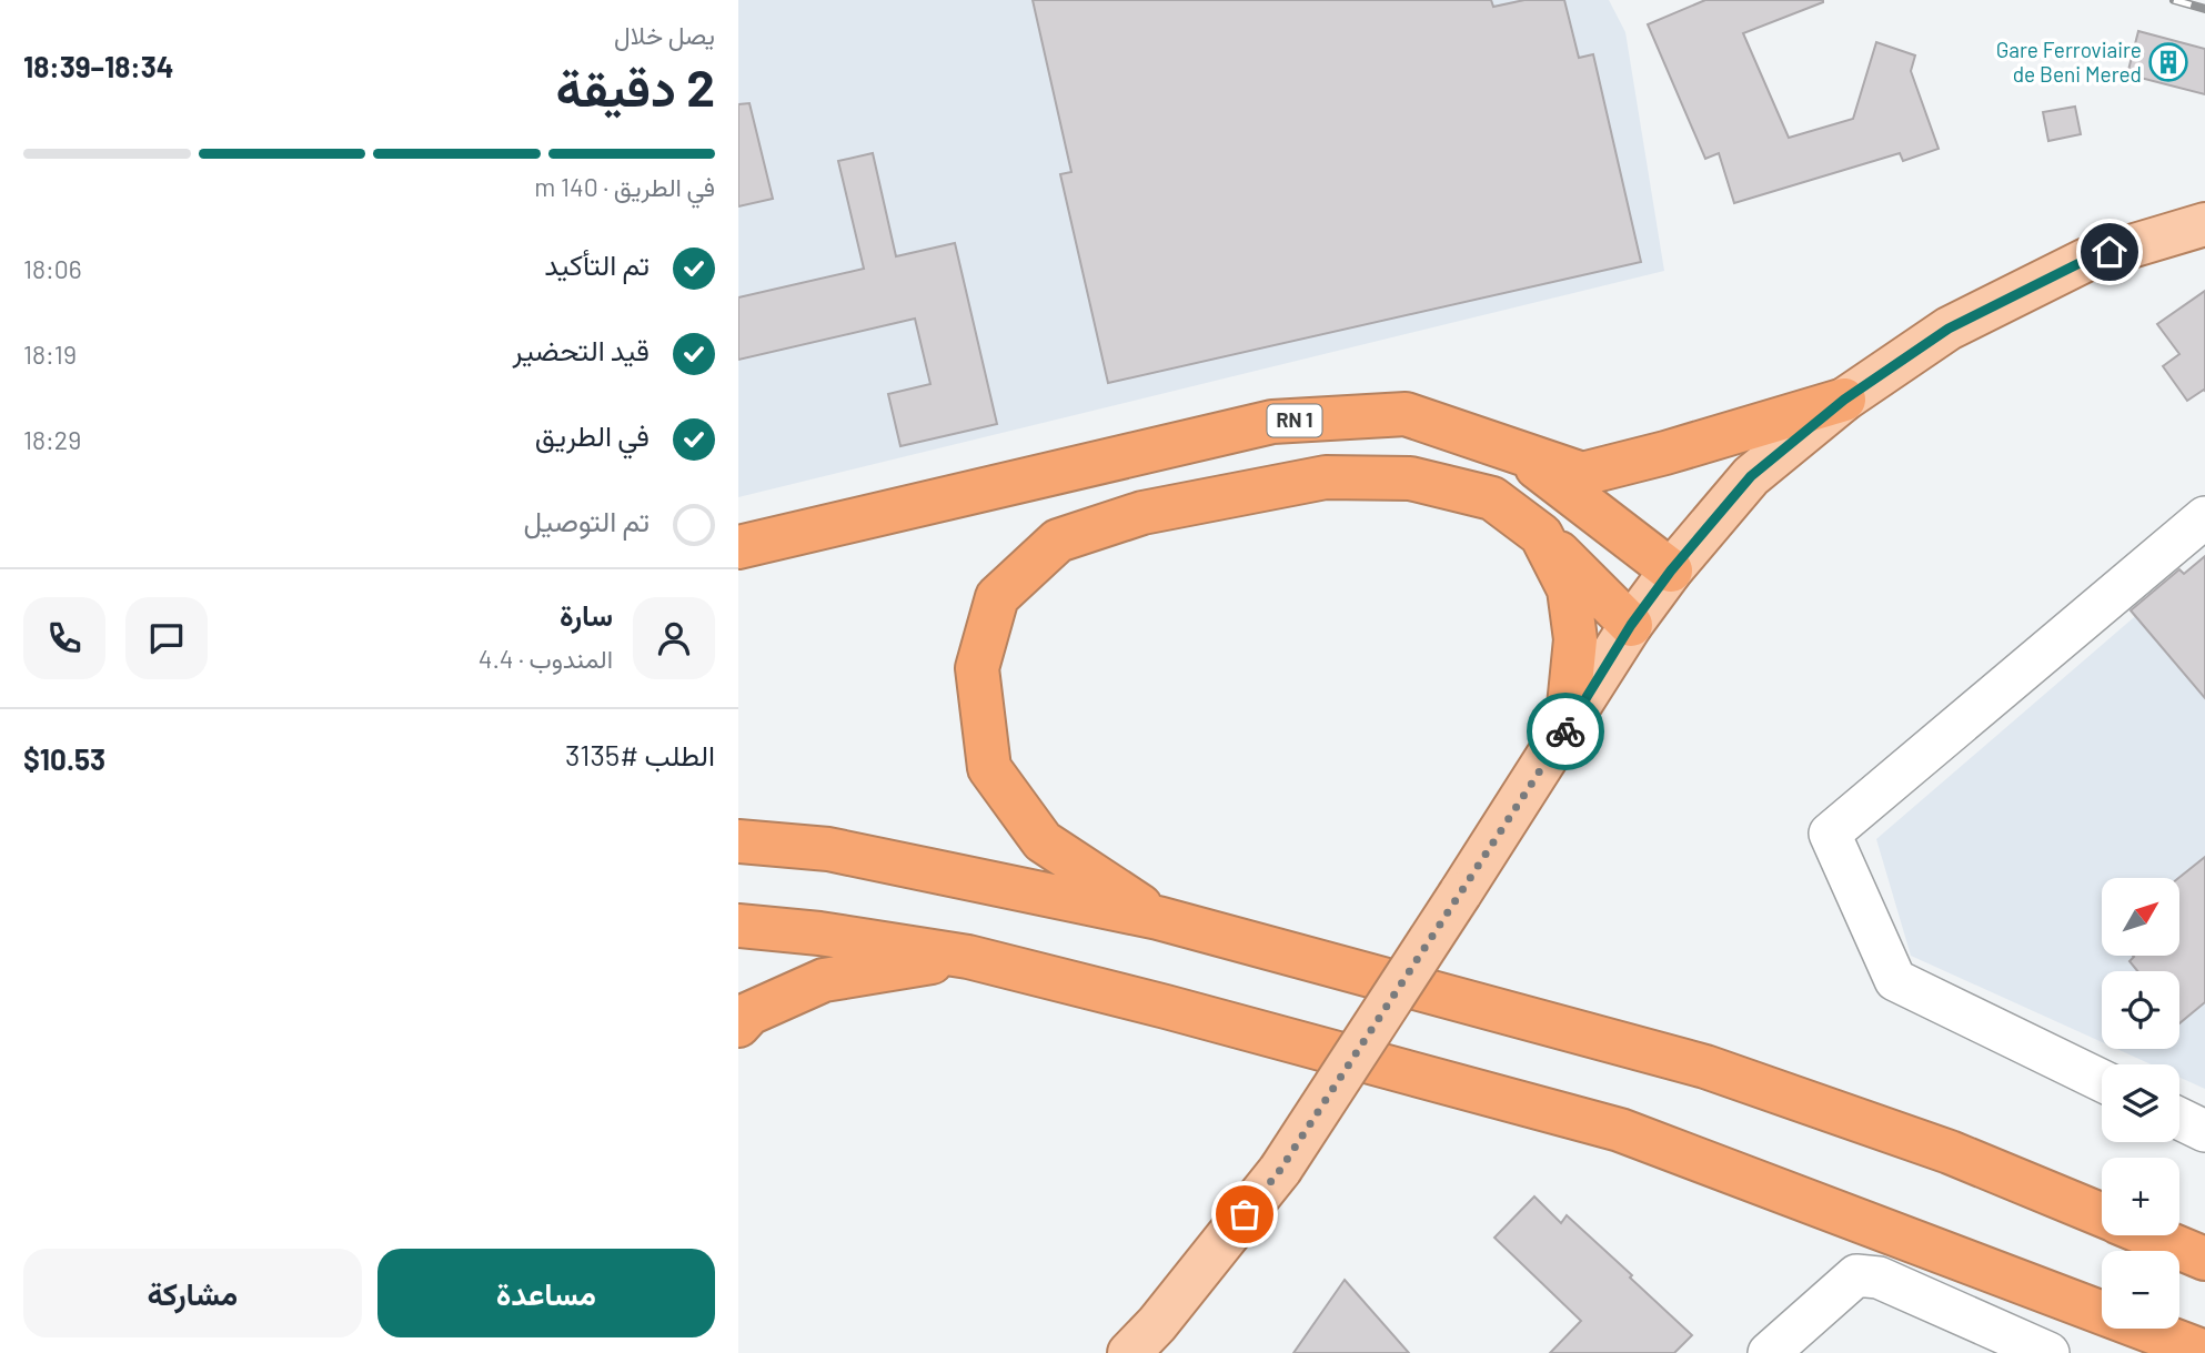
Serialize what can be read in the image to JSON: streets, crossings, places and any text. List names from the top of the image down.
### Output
{
  "streets": {
    "highway": ["RN 1"]
  },
  "places": {
    "building": ["Gare Ferroviaire de Beni Mered"]
  },
  "north": "top right",
  "page": {
    "heading": ["2 دقيقة", "يصل خلال", "18:34–18:39"],
    "panel": [
      "سارة",
      "المندوب · 4.4",
      "الطلب #3135",
      "$10.53"
    ],
    "bar": "في الطريق · 140 m",
    "list": [
      ["تم التأكيد", "18:06"],
      ["قيد التحضير", "18:19"],
      ["في الطريق", "18:29"],
      "تم التوصيل"
    ],
    "map_buttons": ["+", "−"],
    "buttons": ["مساعدة", "مشاركة"]
  }
}
